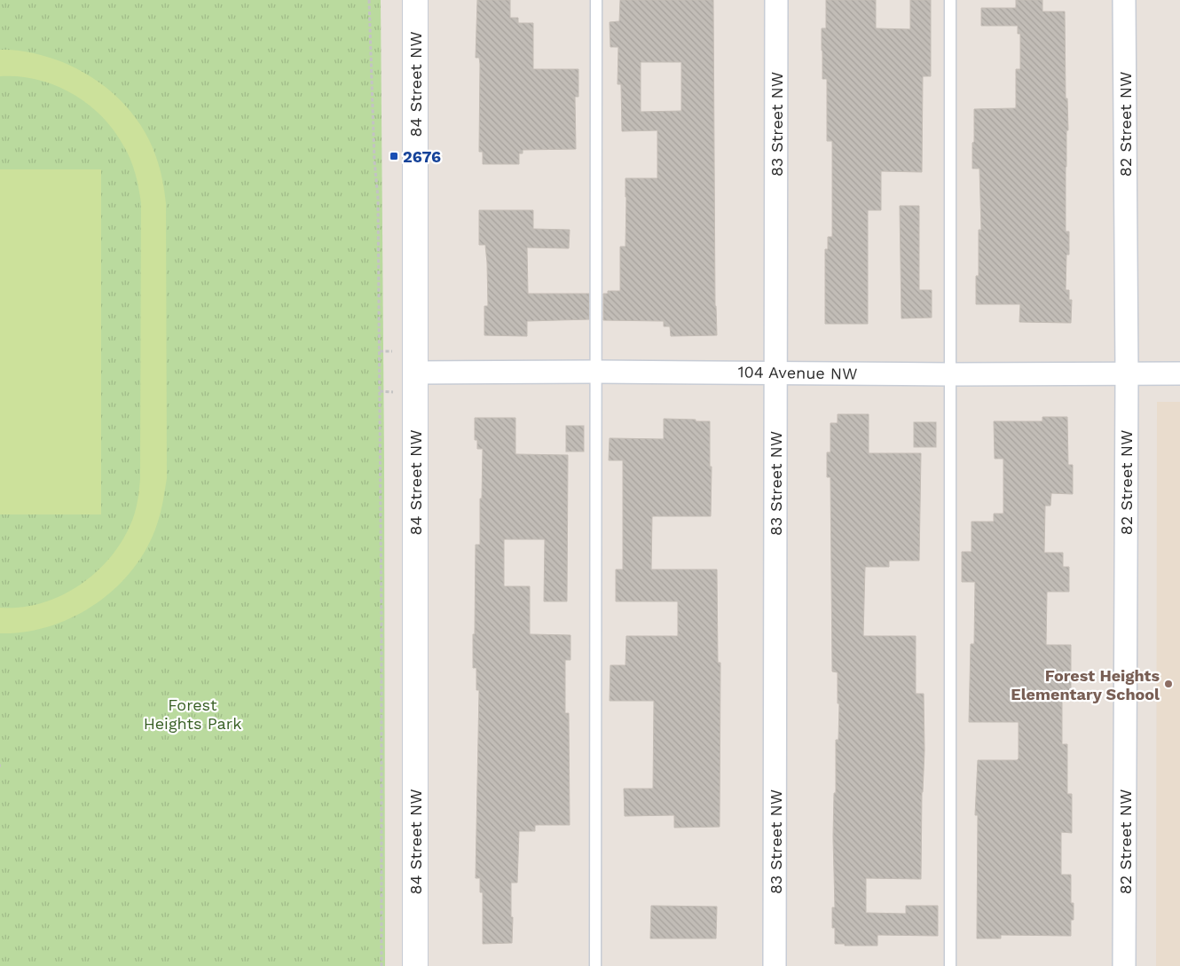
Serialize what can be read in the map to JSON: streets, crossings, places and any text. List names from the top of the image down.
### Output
{
  "streets": {
    "main road": ["84 Street NW"],
    "street": ["83 Street NW", "82 Street NW", "104 Avenue NW"]
  },
  "crossings": [
    ["84 Street NW", "104 Avenue NW"],
    ["83 Street NW", "104 Avenue NW"],
    ["82 Street NW", "104 Avenue NW"]
  ],
  "parks": ["Forest Heights Park"],
  "places": {
    "transit": ["2676"],
    "other": ["Forest Heights Elementary School"]
  }
}
